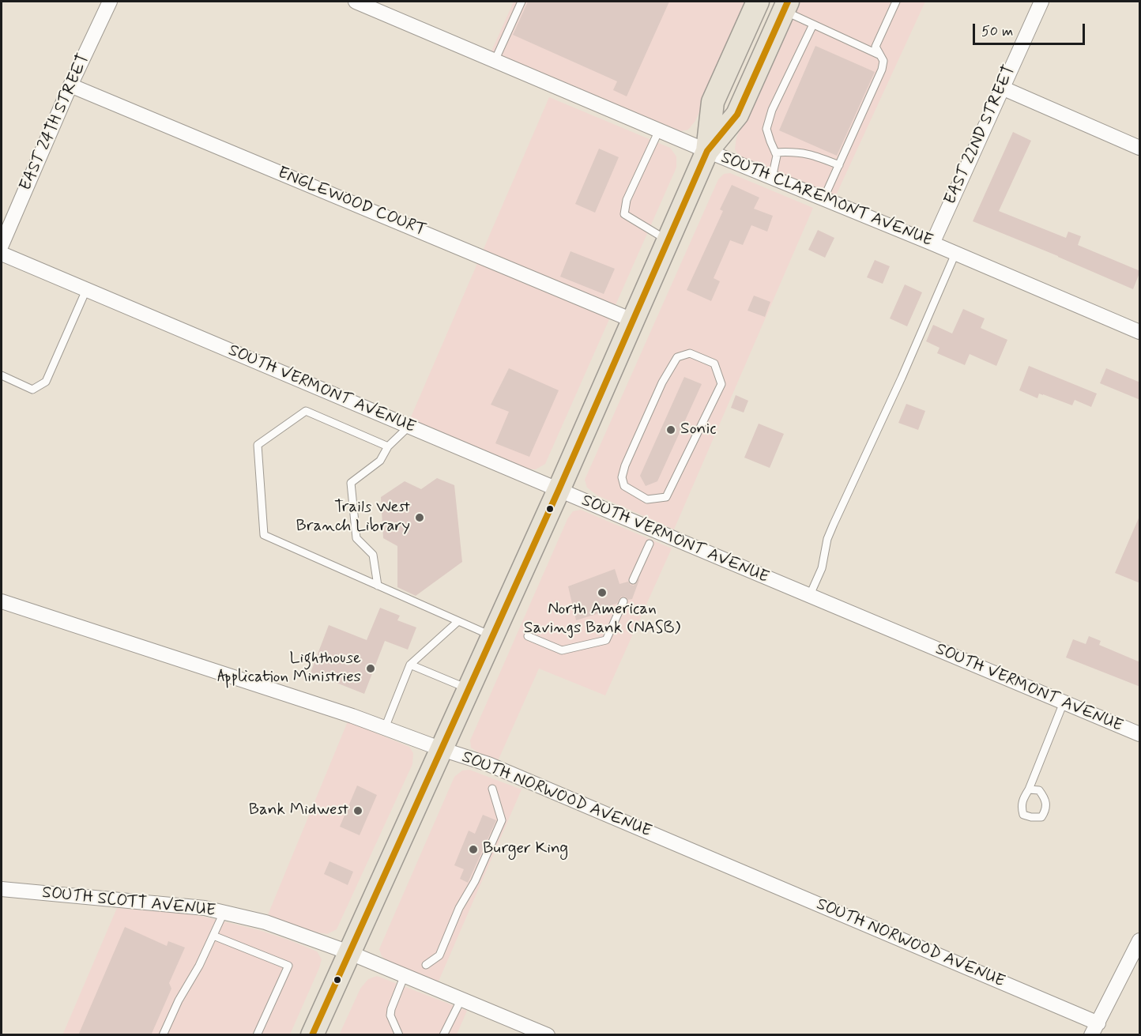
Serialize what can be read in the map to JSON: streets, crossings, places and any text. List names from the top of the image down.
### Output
{
  "streets": {
    "street": [
      "EAST 24TH STREET",
      "EAST 22ND STREET",
      "SOUTH CLAREMONT AVENUE",
      "ENGLEWOOD COURT",
      "SOUTH VERMONT AVENUE",
      "SOUTH NORWOOD AVENUE",
      "SOUTH SCOTT AVENUE"
    ]
  },
  "crossings": [
    ["EAST 24TH STREET", "ENGLEWOOD COURT"],
    ["EAST 22ND STREET", "SOUTH CLAREMONT AVENUE"]
  ],
  "places": [
    "Sonic",
    "Trails West Branch Library",
    "North American Savings Bank (NASB)",
    "Lighthouse Application Ministries",
    "Bank Midwest",
    "Burger King"
  ],
  "scale_bar": "50 m"
}
